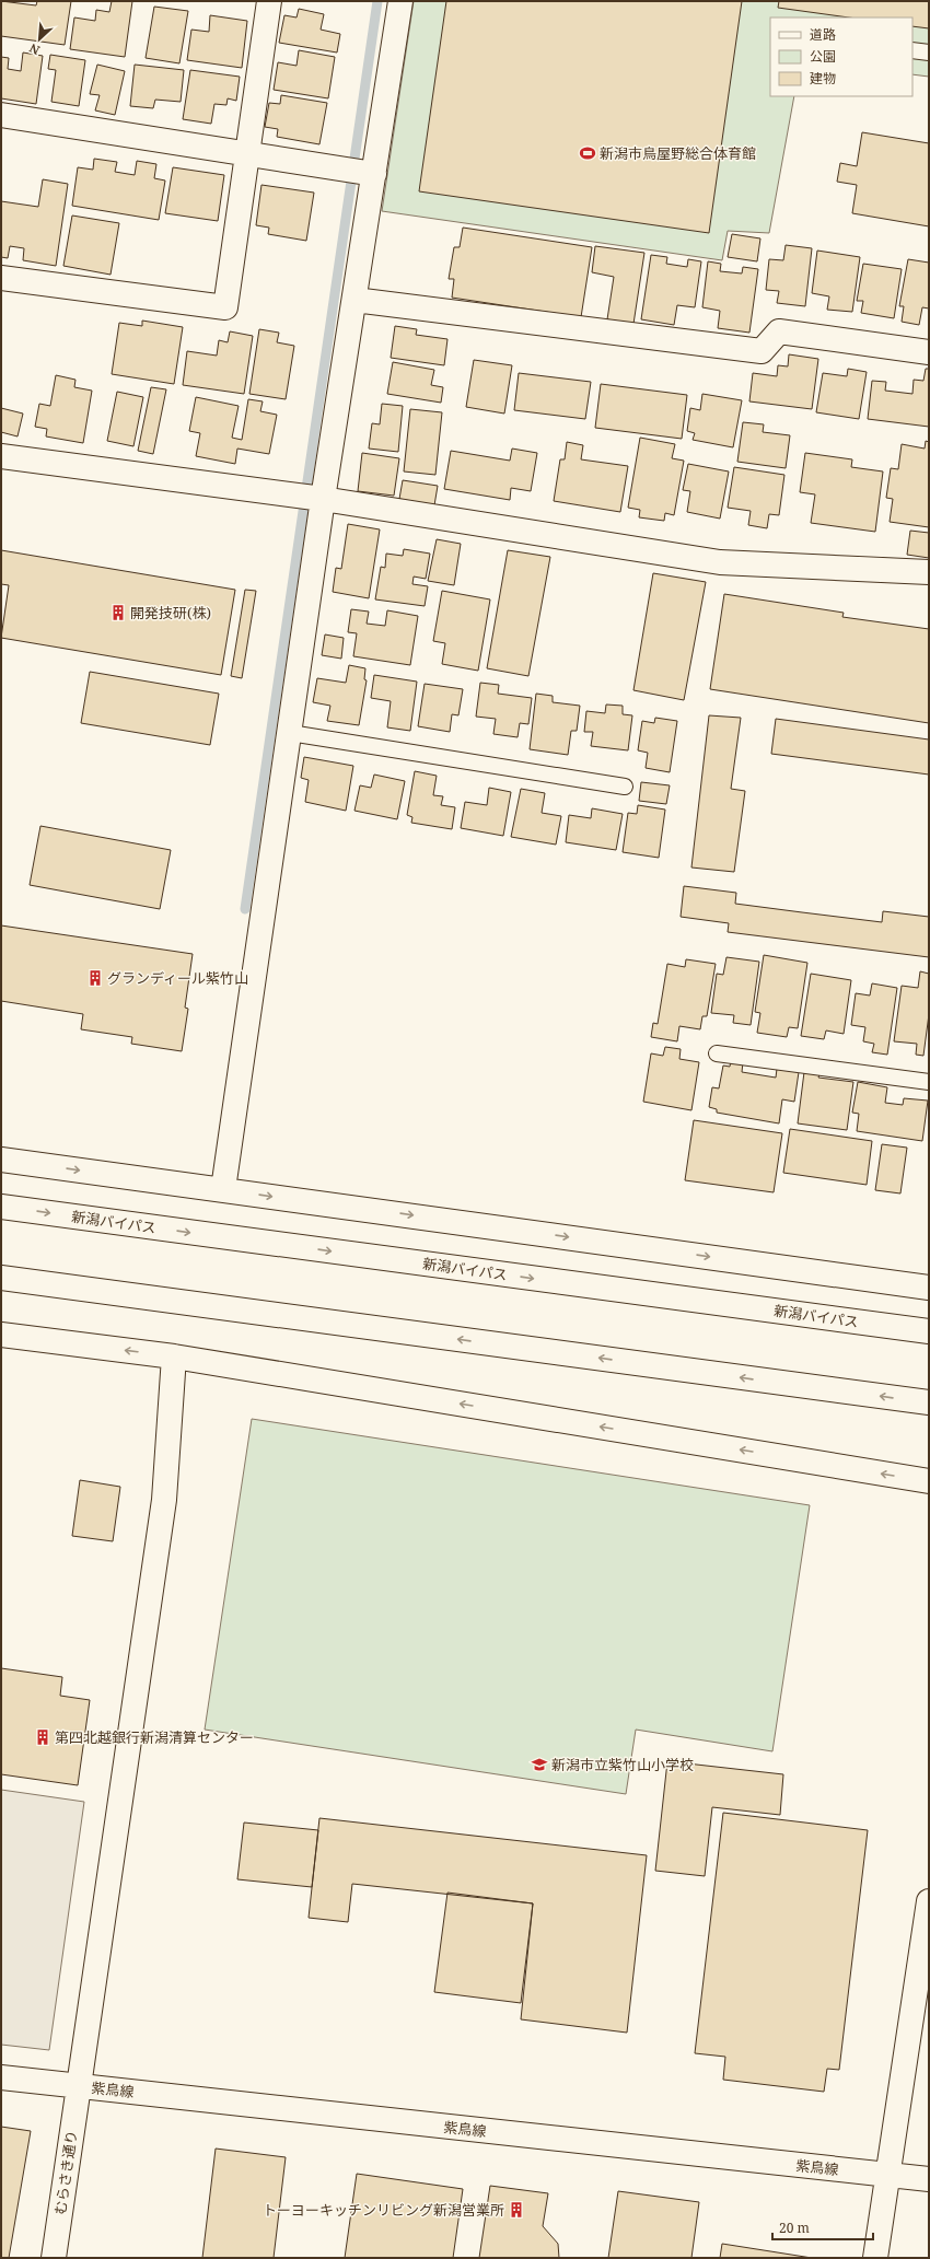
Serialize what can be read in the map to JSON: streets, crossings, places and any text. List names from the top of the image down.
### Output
{
  "streets": {
    "main road": ["新潟バイパス", "紫鳥線", "むらさき通り"]
  },
  "crossings": [
    ["紫鳥線", "むらさき通り"]
  ],
  "places": {
    "sports": ["新潟市鳥屋野総合体育館"],
    "building": [
      "開発技研(株)",
      "グランディール紫竹山",
      "第四北越銀行新潟清算センター",
      "トーヨーキッチンリビング新潟営業所"
    ],
    "school or university": ["新潟市立紫竹山小学校"]
  },
  "legend": ["道路", "公園", "建物"],
  "scale_bar": "20 m",
  "north": "bottom left"
}
